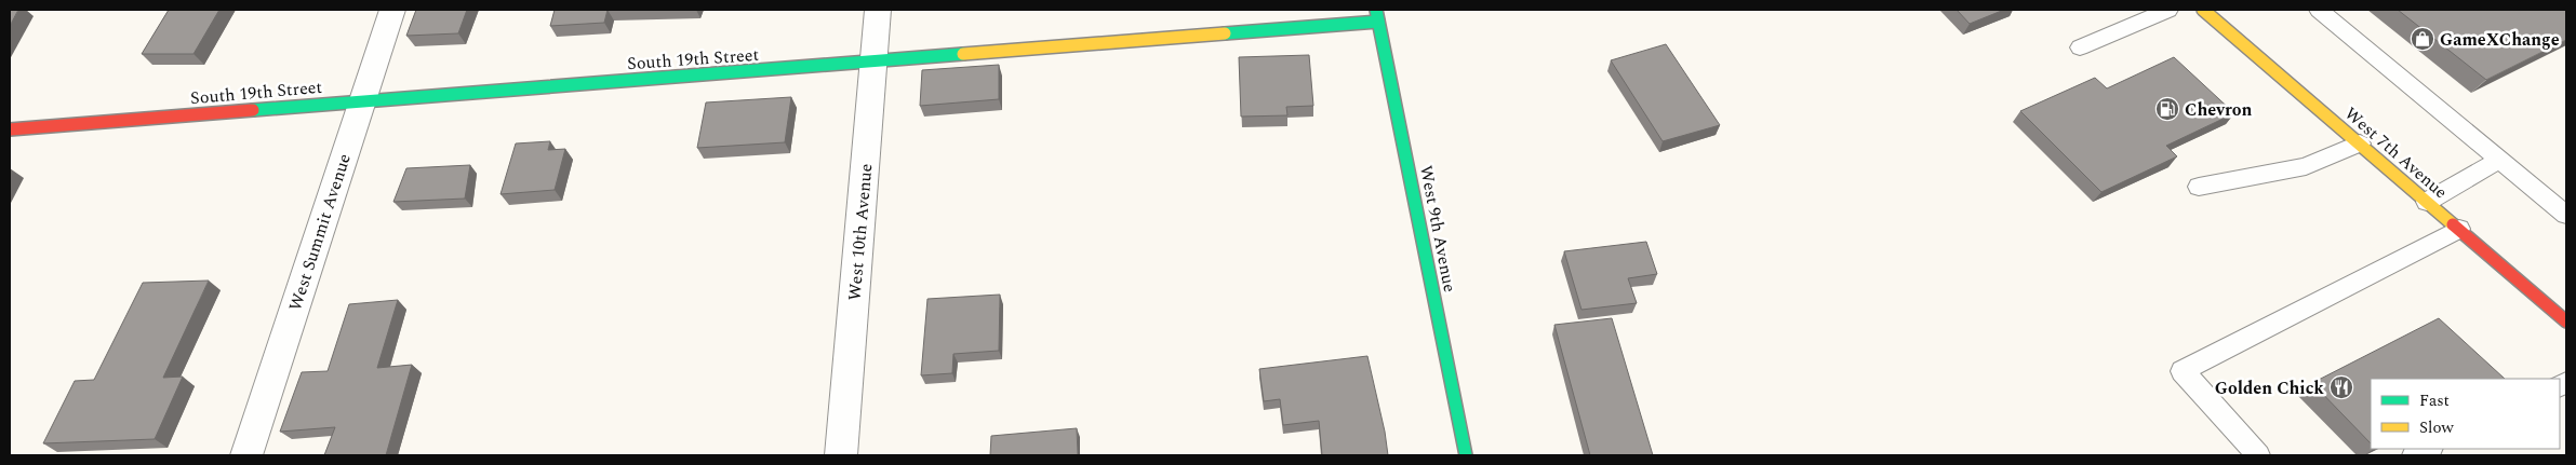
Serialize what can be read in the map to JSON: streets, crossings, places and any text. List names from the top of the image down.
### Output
{
  "streets": {
    "street": [
      "South 19th Street",
      "West 7th Avenue",
      "West 9th Avenue",
      "West Summit Avenue",
      "West 10th Avenue"
    ]
  },
  "crossings": [
    ["South 19th Street", "West 9th Avenue"],
    ["South 19th Street", "West Summit Avenue"],
    ["South 19th Street", "West 10th Avenue"]
  ],
  "places": {
    "shop": ["GameXChange"],
    "fuel station": ["Chevron"],
    "restaurant": ["Golden Chick"]
  },
  "legend": ["Fast", "Slow"]
}
